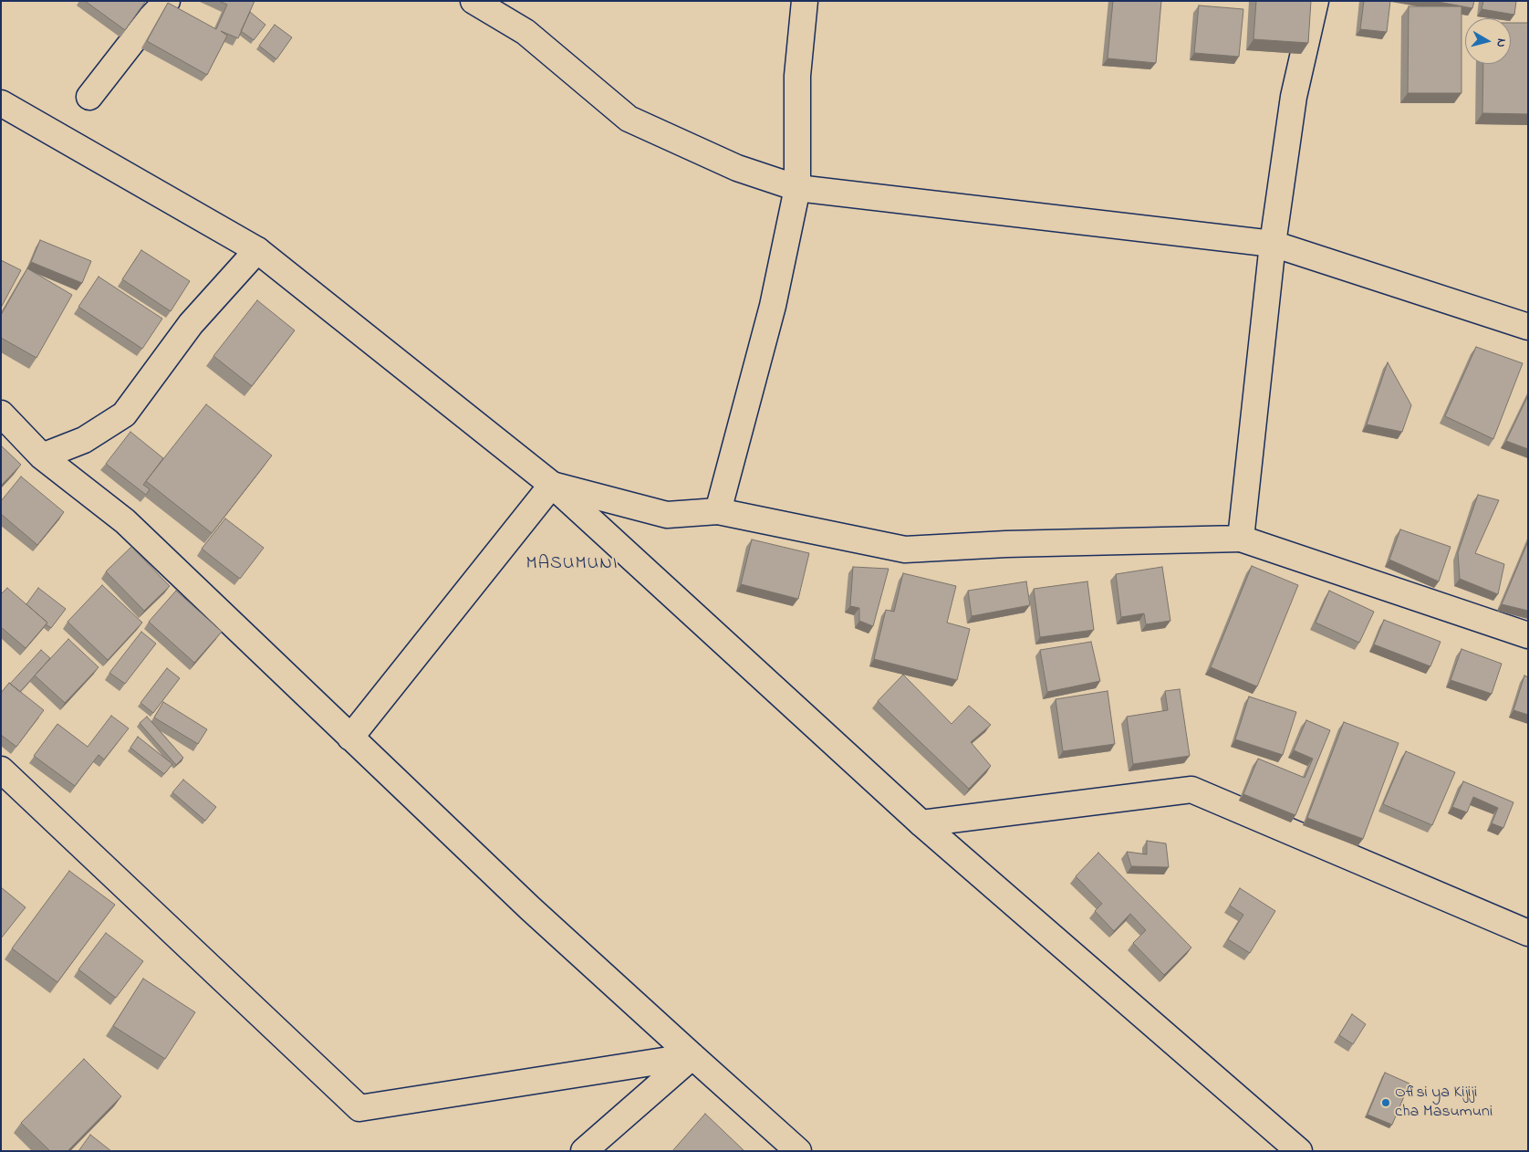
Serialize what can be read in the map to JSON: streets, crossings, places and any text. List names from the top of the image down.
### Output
{
  "districts": ["MASUMUNI"],
  "places": ["Ofisi ya Kijiji cha Masumuni"],
  "north": "right"
}
